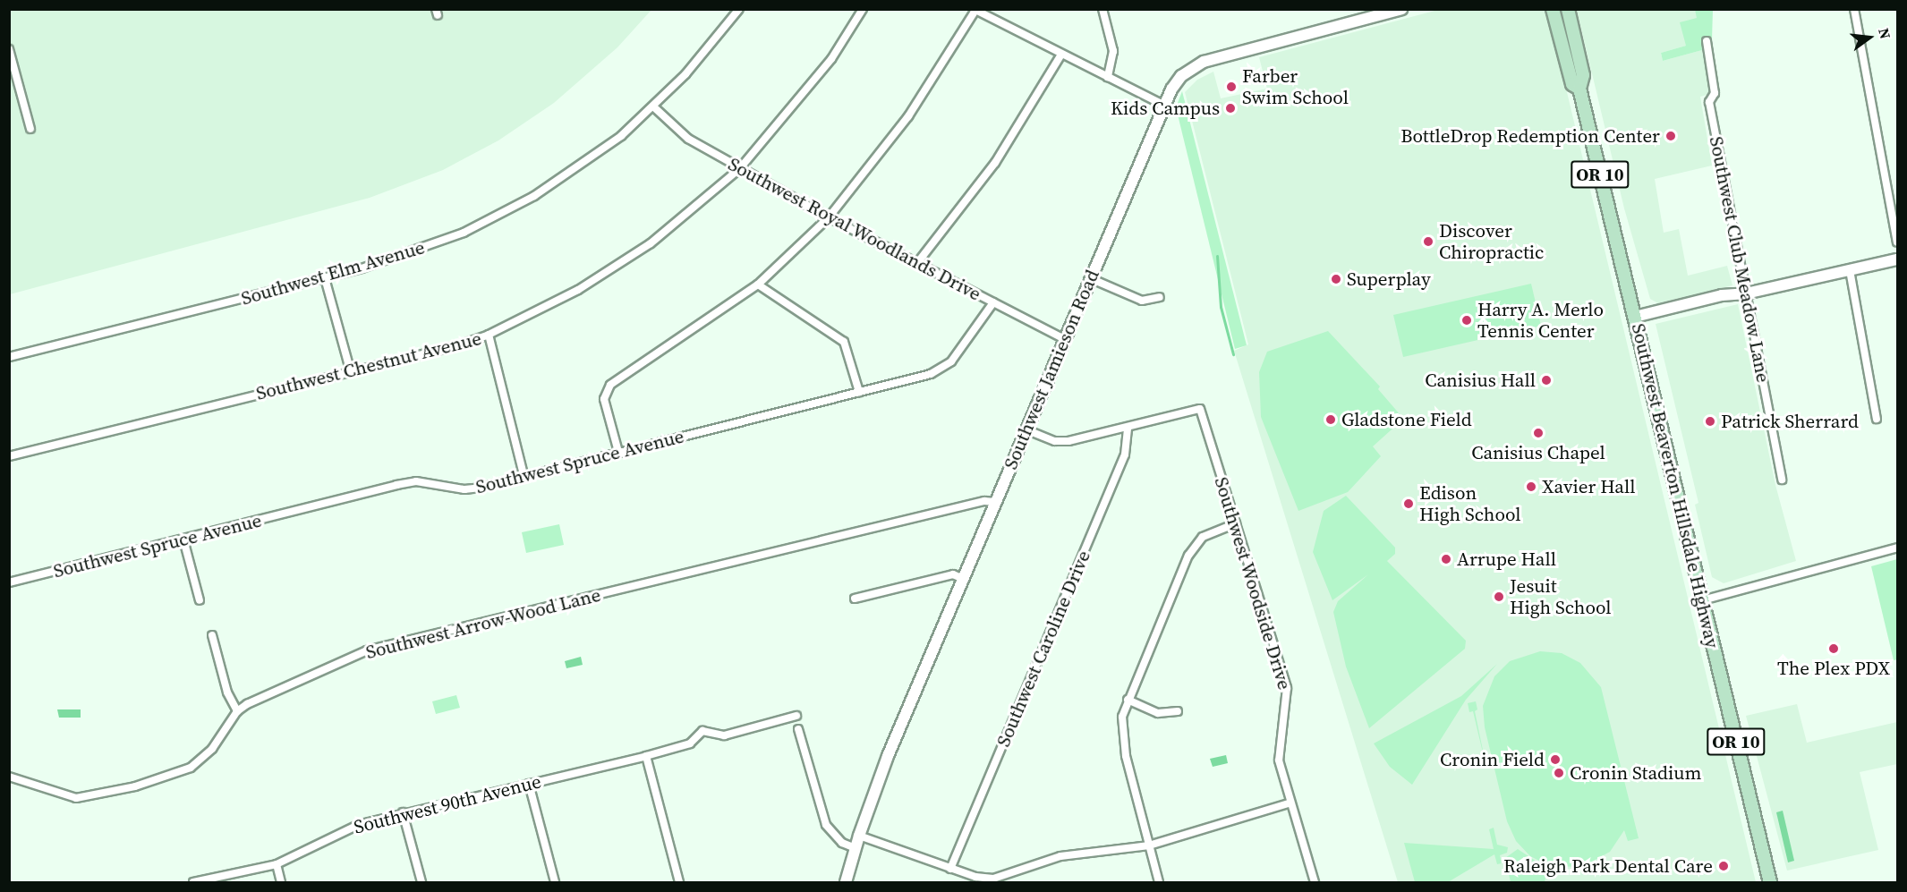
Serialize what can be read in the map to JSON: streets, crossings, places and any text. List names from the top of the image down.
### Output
{
  "streets": {
    "main road": ["OR 10", "Southwest Beaverton Hillsdale Highway"],
    "street": [
      "Southwest Royal Woodlands Drive",
      "Southwest Club Meadow Lane",
      "Southwest Elm Avenue",
      "Southwest Chestnut Avenue",
      "Southwest Jamieson Road",
      "Southwest Spruce Avenue",
      "Southwest Woodside Drive",
      "Southwest Arrow-Wood Lane",
      "Southwest Caroline Drive",
      "Southwest 90th Avenue"
    ]
  },
  "crossings": [
    ["Southwest Royal Woodlands Drive", "Southwest Elm Avenue"],
    ["Southwest Royal Woodlands Drive", "Southwest Chestnut Avenue"],
    ["Southwest Royal Woodlands Drive", "Southwest Jamieson Road"],
    ["Southwest Royal Woodlands Drive", "Southwest Spruce Avenue"],
    ["Southwest Jamieson Road", "Southwest Arrow-Wood Lane"],
    ["Southwest Woodside Drive", "Southwest Caroline Drive"]
  ],
  "places": [
    "Farber Swim School",
    "Kids Campus",
    "BottleDrop Redemption Center",
    "Discover Chiropractic",
    "Superplay",
    "Harry A. Merlo Tennis Center",
    "Canisius Hall",
    "Gladstone Field",
    "Patrick Sherrard",
    "Canisius Chapel",
    "Xavier Hall",
    "Edison High School",
    "Arrupe Hall",
    "Jesuit High School",
    "The Plex PDX",
    "Cronin Field",
    "Cronin Stadium",
    "Raleigh Park Dental Care"
  ],
  "north": "right"
}
